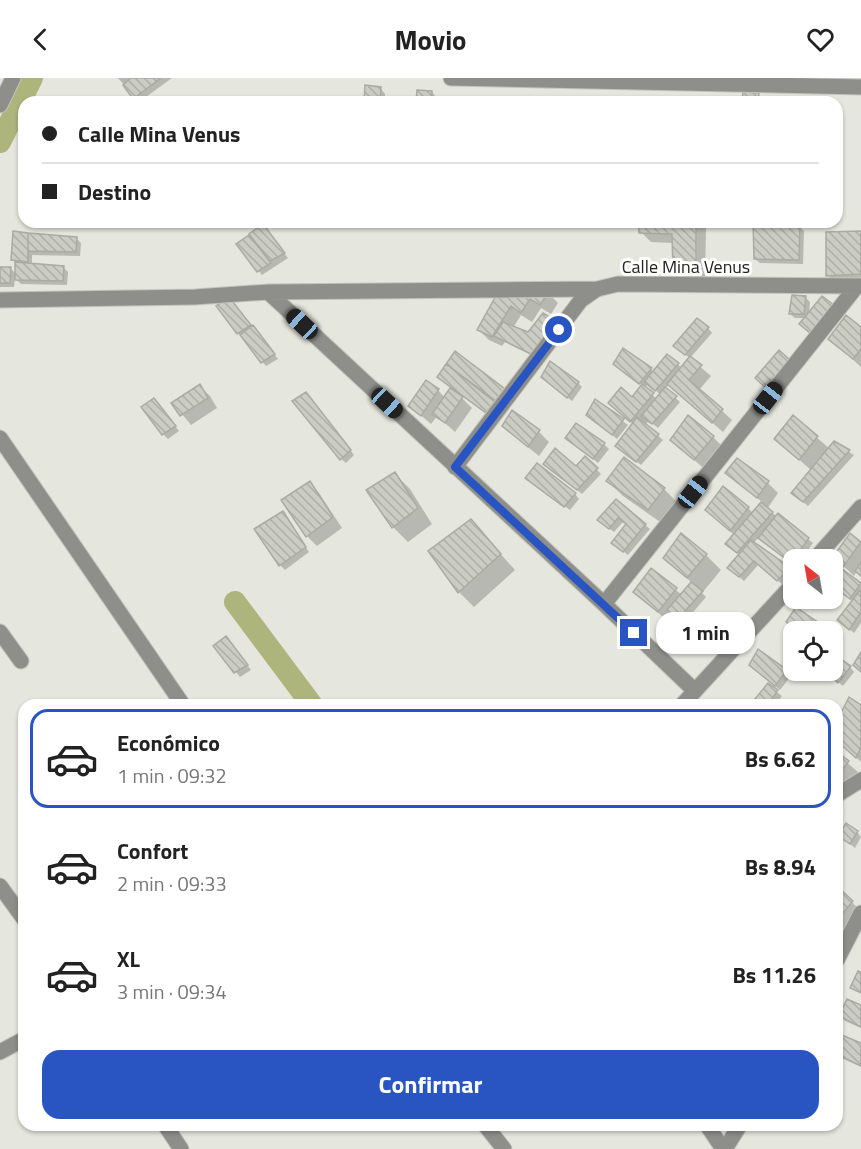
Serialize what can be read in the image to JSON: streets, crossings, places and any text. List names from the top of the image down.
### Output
{
  "streets": {
    "street": ["Calle Mina Venus"]
  },
  "north": "top left",
  "page": {
    "header": "Movio",
    "banner": ["Calle Mina Venus", "Destino"],
    "bubble": "1 min",
    "list": [
      {
        "name": "Económico",
        "note": "1 min · 09:32",
        "value": "Bs 6.62"
      },
      {
        "name": "Confort",
        "note": "2 min · 09:33",
        "value": "Bs 8.94"
      },
      {
        "name": "XL",
        "note": "3 min · 09:34",
        "value": "Bs 11.26"
      }
    ],
    "buttons": "Confirmar"
  }
}
